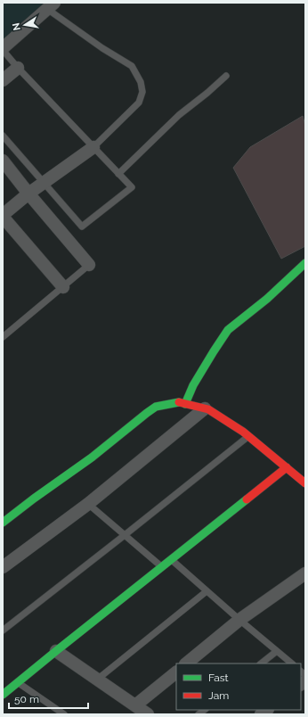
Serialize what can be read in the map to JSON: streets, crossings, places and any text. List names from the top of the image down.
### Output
{
  "legend": ["Fast", "Jam"],
  "scale_bar": "50 m",
  "north": "left"
}
